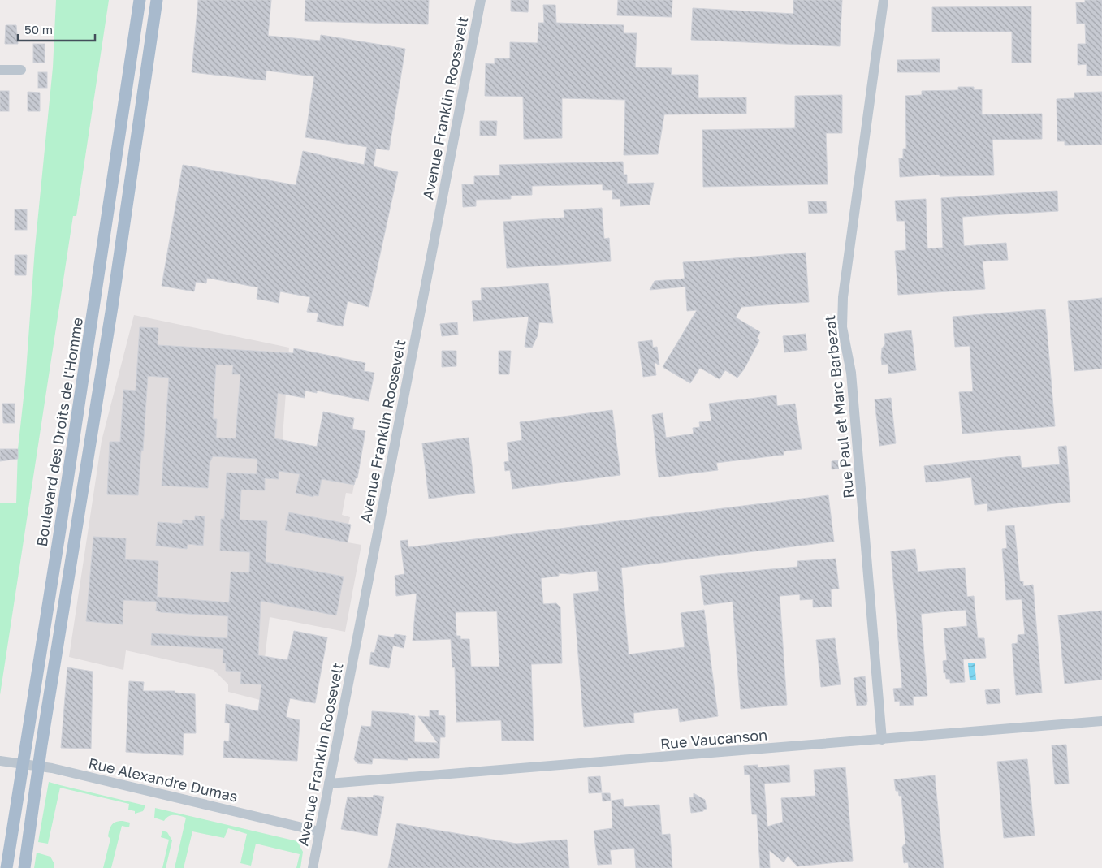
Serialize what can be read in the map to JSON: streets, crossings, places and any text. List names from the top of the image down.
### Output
{
  "streets": {
    "main road": ["Boulevard des Droits de l'Homme"],
    "street": [
      "Avenue Franklin Roosevelt",
      "Rue Paul et Marc Barbezat",
      "Rue Vaucanson",
      "Rue Alexandre Dumas"
    ]
  },
  "crossings": [
    ["Avenue Franklin Roosevelt", "Rue Vaucanson"],
    ["Avenue Franklin Roosevelt", "Rue Alexandre Dumas"],
    ["Rue Paul et Marc Barbezat", "Rue Vaucanson"],
    ["Boulevard des Droits de l'Homme", "Rue Alexandre Dumas"]
  ],
  "scale_bar": "50 m"
}
